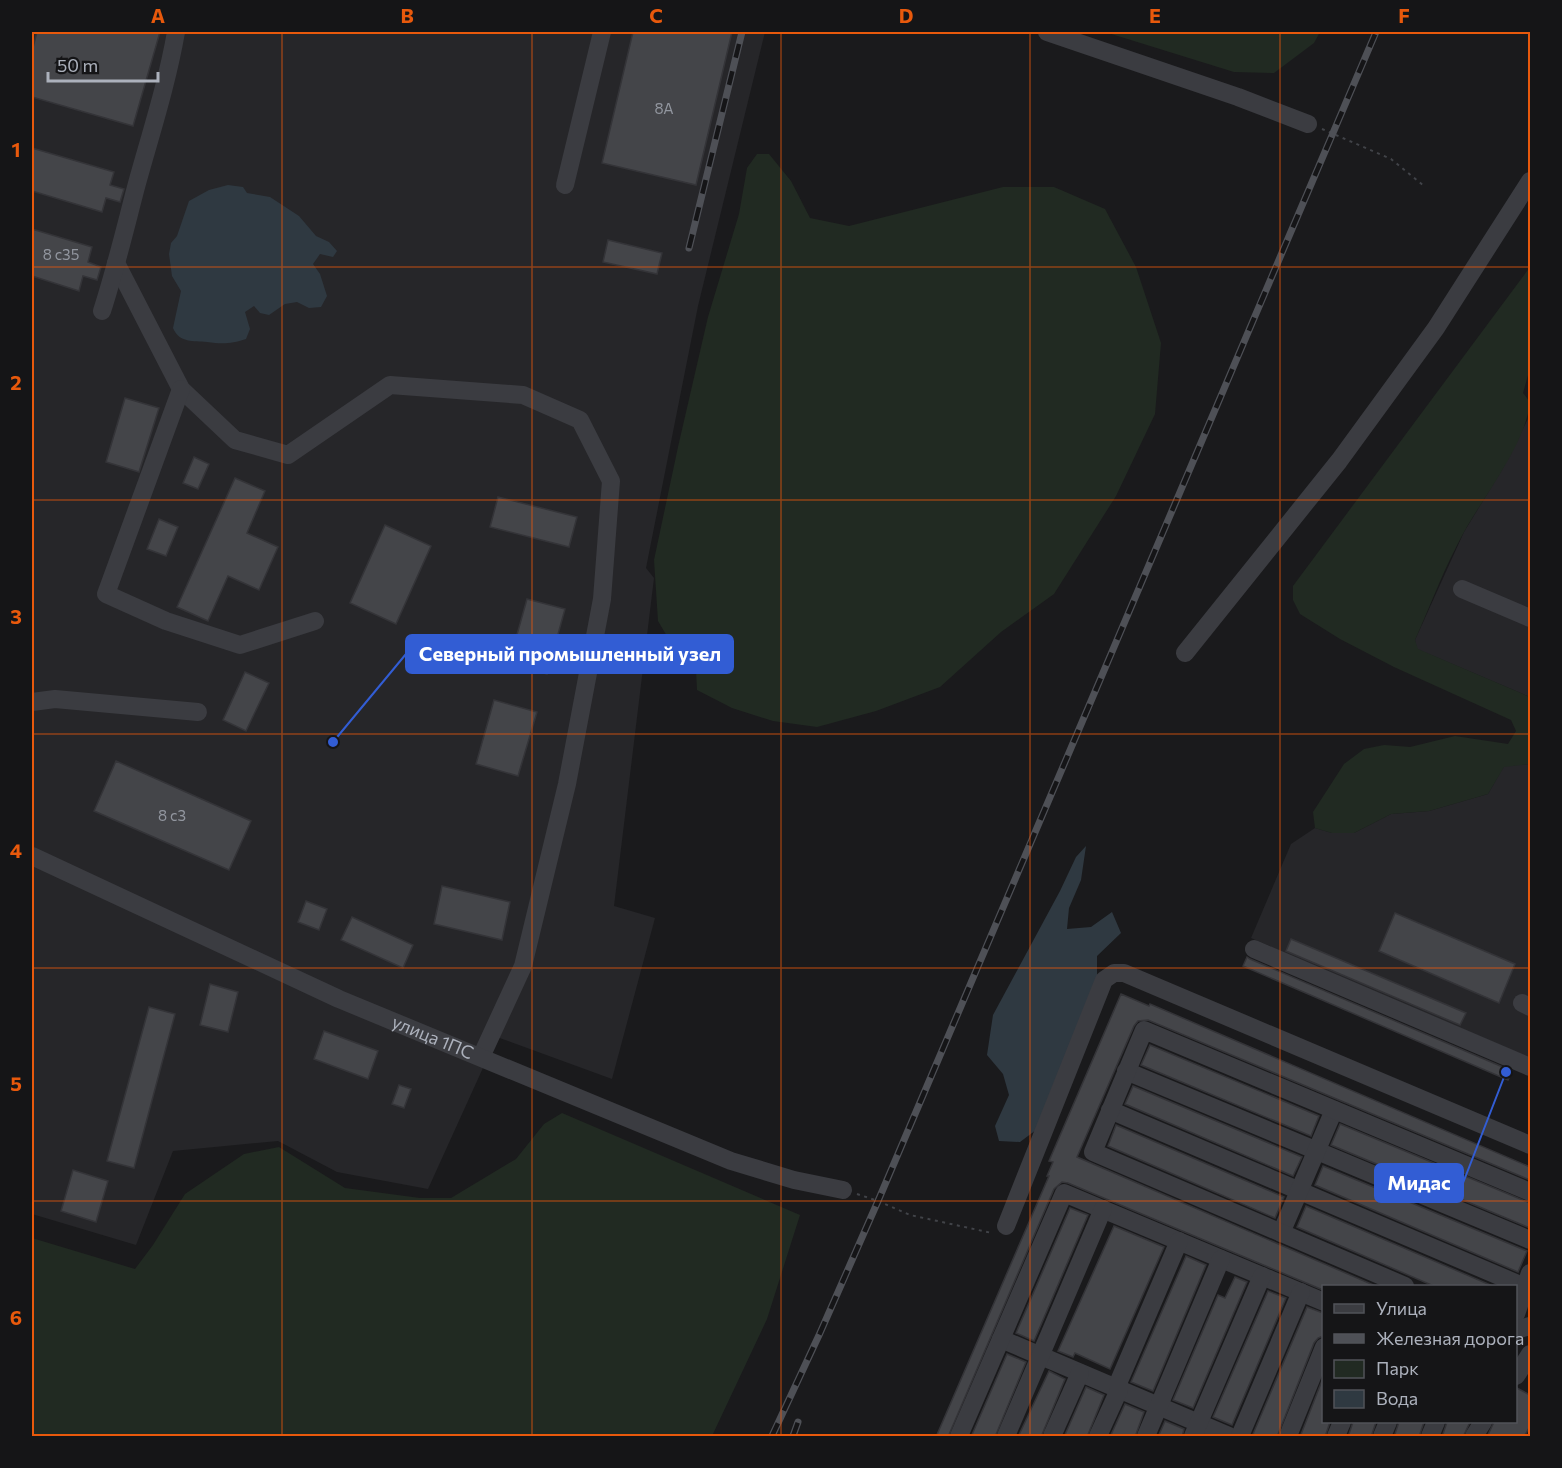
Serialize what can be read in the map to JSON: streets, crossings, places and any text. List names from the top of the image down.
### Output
{
  "streets": {
    "street": ["улица 1ПС"]
  },
  "places": ["Северный промышленный узел", "Мидас"],
  "house_numbers": ["8А", "8 с35", "8 с3"],
  "legend": [
    "Улица",
    "Железная дорога",
    "Парк",
    "Вода"
  ],
  "scale_bar": "50 m",
  "grid": {
    "columns": [
      "A",
      "B",
      "C",
      "D",
      "E",
      "F"
    ],
    "rows": [
      "1",
      "2",
      "3",
      "4",
      "5",
      "6"
    ]
  }
}
